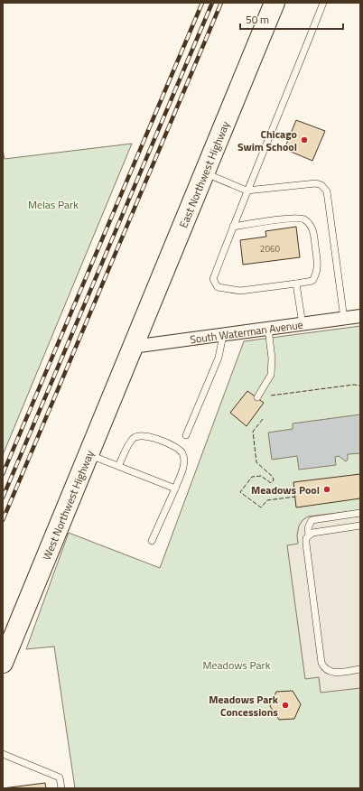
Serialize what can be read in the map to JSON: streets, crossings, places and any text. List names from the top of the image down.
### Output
{
  "streets": {
    "main road": ["East Northwest Highway", "West Northwest Highway"],
    "street": ["South Waterman Avenue"]
  },
  "crossings": [
    ["East Northwest Highway", "South Waterman Avenue"],
    ["East Northwest Highway", "West Northwest Highway"],
    ["South Waterman Avenue", "West Northwest Highway"]
  ],
  "parks": ["Melas Park", "Meadows Park"],
  "places": ["Chicago Swim School", "Meadows Pool", "Meadows Park Concessions"],
  "house_numbers": ["2060"],
  "scale_bar": "50 m"
}
